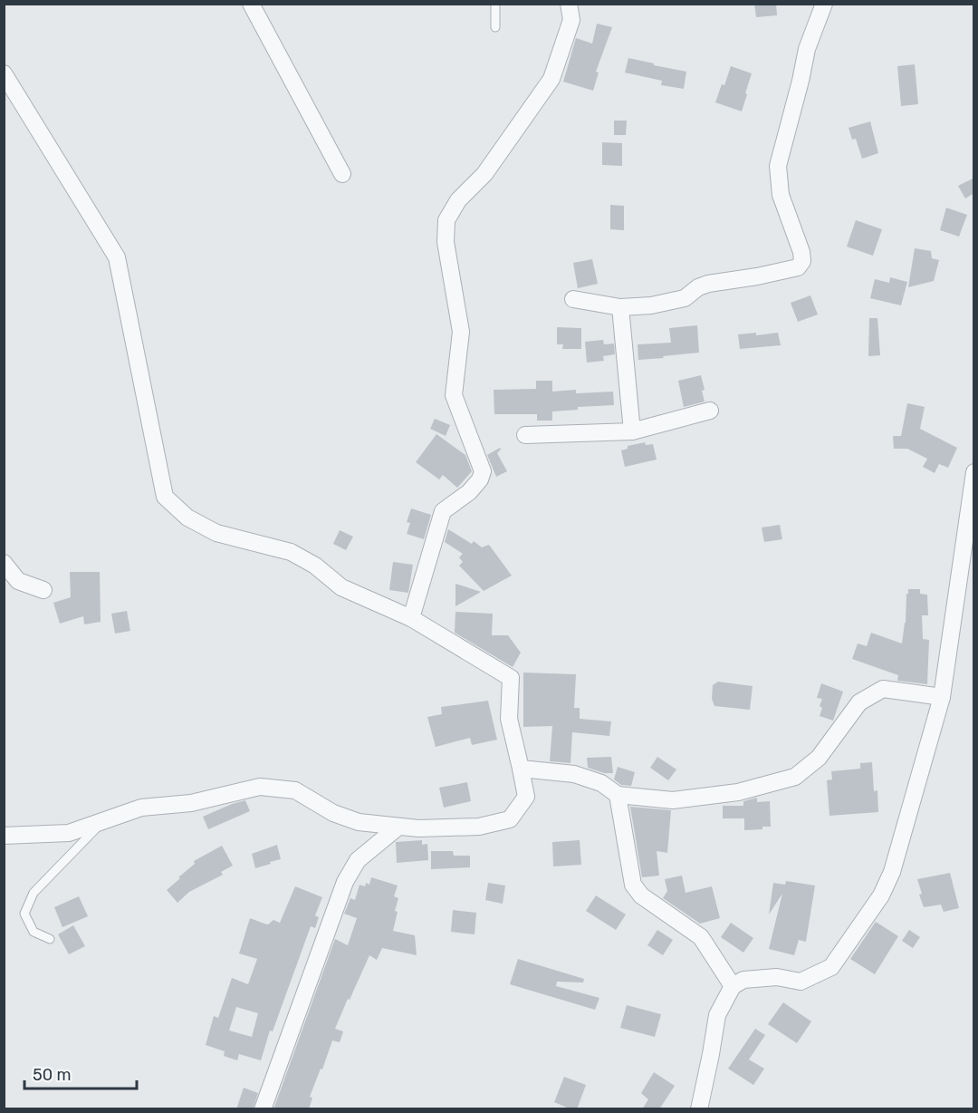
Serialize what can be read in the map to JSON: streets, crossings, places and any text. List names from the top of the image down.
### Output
{
  "scale_bar": "50 m"
}
